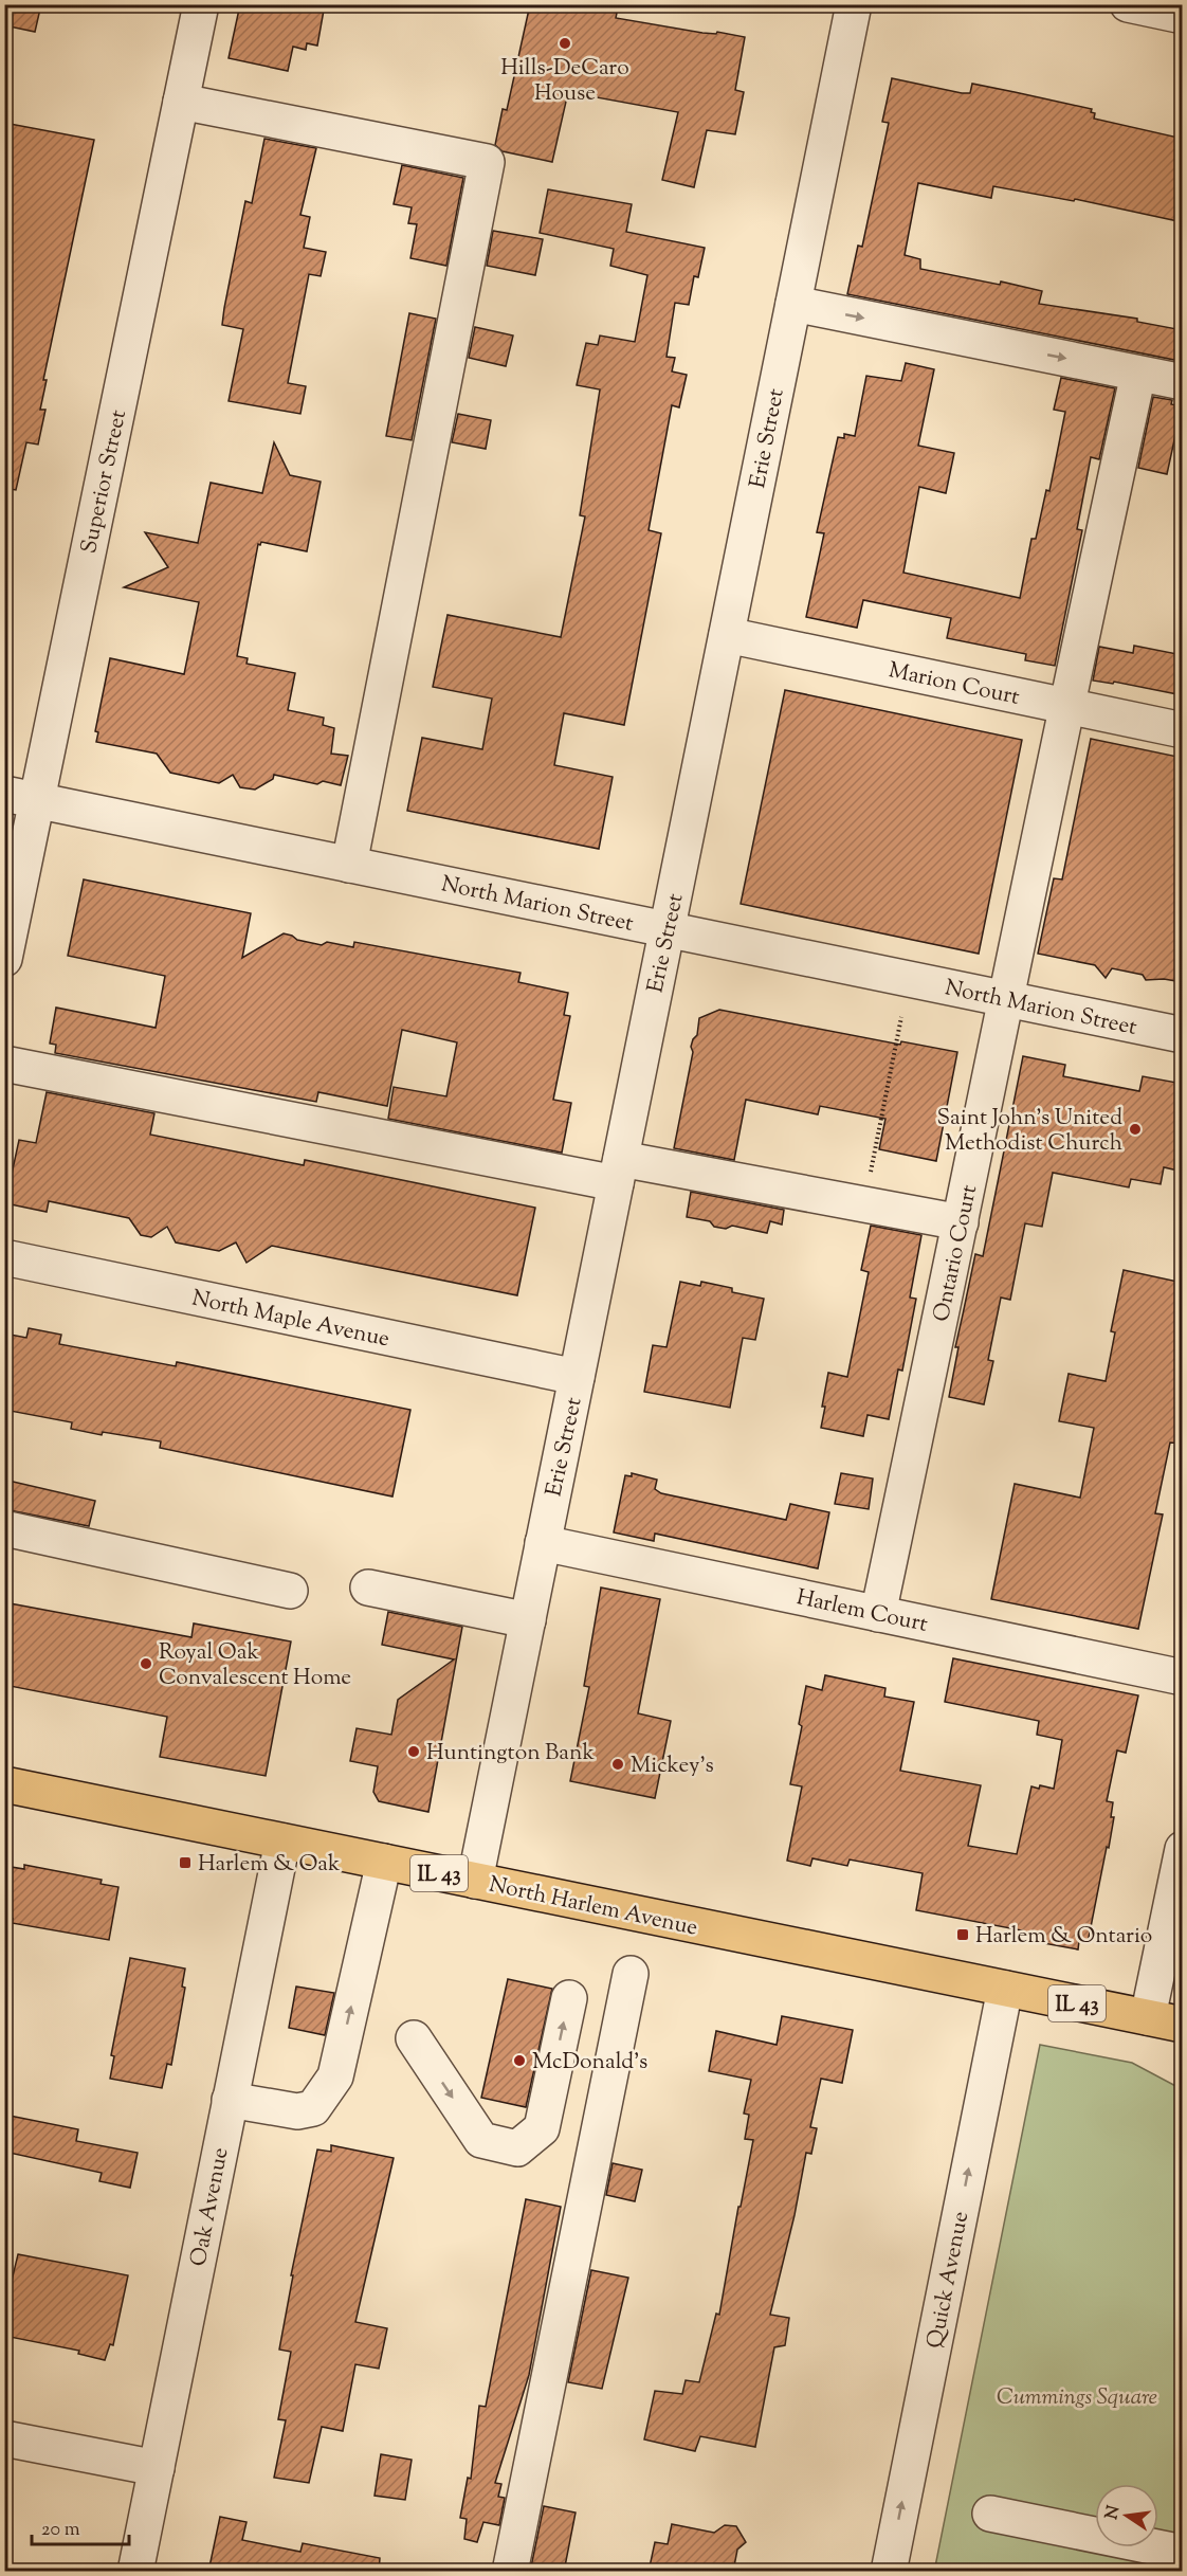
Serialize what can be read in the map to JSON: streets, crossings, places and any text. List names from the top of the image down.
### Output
{
  "streets": {
    "main road": ["IL 43", "North Harlem Avenue"],
    "street": [
      "Erie Street",
      "Superior Street",
      "Marion Court",
      "North Marion Street",
      "Ontario Court",
      "North Maple Avenue",
      "Harlem Court",
      "Oak Avenue",
      "Quick Avenue"
    ]
  },
  "crossings": [
    ["Erie Street", "Marion Court"],
    ["Erie Street", "North Marion Street"],
    ["Erie Street", "North Maple Avenue"],
    ["Erie Street", "Harlem Court"],
    ["Erie Street", "North Harlem Avenue"],
    ["Superior Street", "North Marion Street"],
    ["Marion Court", "Ontario Court"],
    ["North Marion Street", "Ontario Court"],
    ["Ontario Court", "Harlem Court"],
    ["North Harlem Avenue", "Oak Avenue"],
    ["North Harlem Avenue", "Quick Avenue"]
  ],
  "one_way": ["Quick Avenue"],
  "parks": ["Cummings Square"],
  "places": {
    "other": [
      "Hills-DeCaro House",
      "Saint John's United Methodist Church",
      "Royal Oak Convalescent Home",
      "Huntington Bank",
      "Mickey's",
      "McDonald's"
    ],
    "transit": ["Harlem & Oak", "Harlem & Ontario"]
  },
  "scale_bar": "20 m",
  "north": "left"
}
